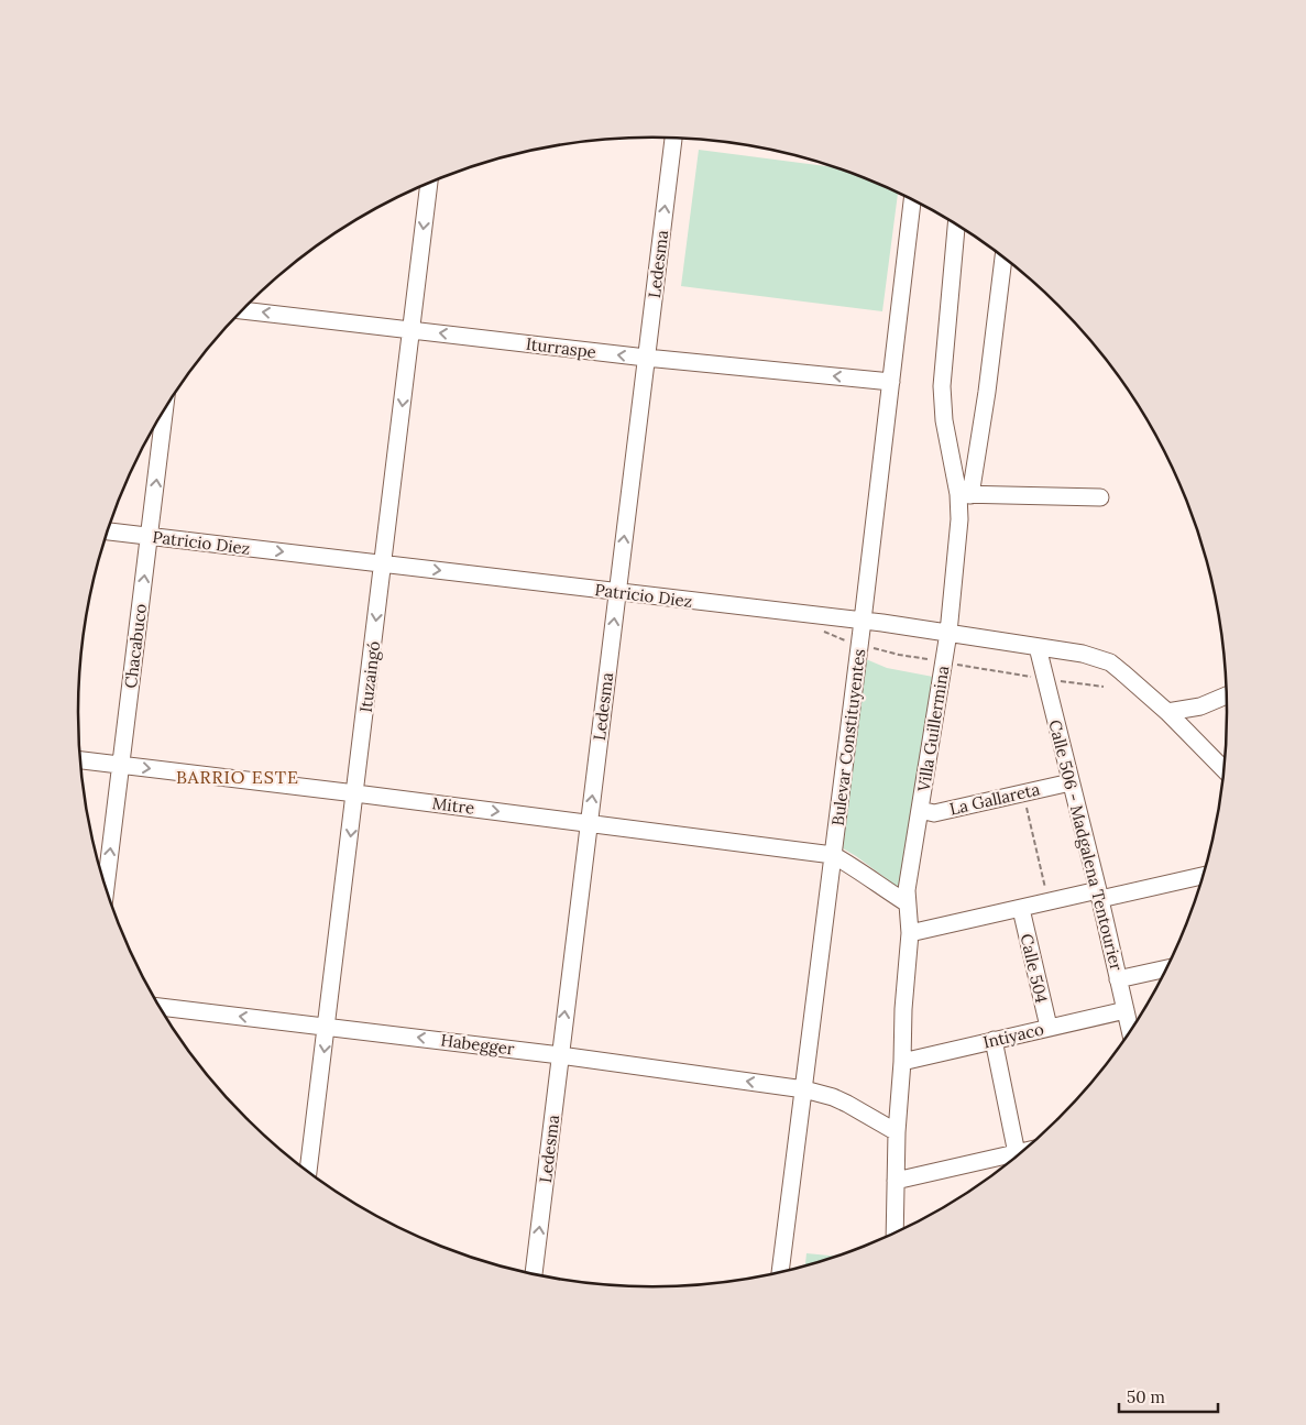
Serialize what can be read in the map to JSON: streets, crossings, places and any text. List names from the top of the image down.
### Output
{
  "streets": {
    "street": [
      "Ledesma",
      "Iturraspe",
      "Patricio Diez",
      "Chacabuco",
      "Ituzaingó",
      "Villa Guillermina",
      "Bulevar Constituyentes",
      "La Gallareta",
      "Mitre",
      "Calle 506 - Madgalena Tentourier",
      "Calle 504",
      "Intiyaco",
      "Habegger"
    ]
  },
  "crossings": [
    ["Ledesma", "Iturraspe"],
    ["Ledesma", "Patricio Diez"],
    ["Ledesma", "Mitre"],
    ["Ledesma", "Habegger"],
    ["Iturraspe", "Ituzaingó"],
    ["Iturraspe", "Bulevar Constituyentes"],
    ["Patricio Diez", "Chacabuco"],
    ["Patricio Diez", "Ituzaingó"],
    ["Patricio Diez", "Villa Guillermina"],
    ["Patricio Diez", "Bulevar Constituyentes"],
    ["Patricio Diez", "Calle 506 - Madgalena Tentourier"],
    ["Chacabuco", "Mitre"],
    ["Ituzaingó", "Mitre"],
    ["Ituzaingó", "Habegger"],
    ["Villa Guillermina", "La Gallareta"],
    ["Villa Guillermina", "Intiyaco"],
    ["Villa Guillermina", "Habegger"],
    ["Bulevar Constituyentes", "Mitre"],
    ["Bulevar Constituyentes", "Habegger"],
    ["La Gallareta", "Calle 506 - Madgalena Tentourier"],
    ["Calle 506 - Madgalena Tentourier", "Intiyaco"],
    ["Calle 504", "Intiyaco"]
  ],
  "one_way": [
    "Ledesma",
    "Iturraspe",
    "Patricio Diez",
    "Chacabuco",
    "Ituzaingó",
    "Mitre",
    "Habegger"
  ],
  "districts": ["BARRIO ESTE"],
  "scale_bar": "50 m"
}
